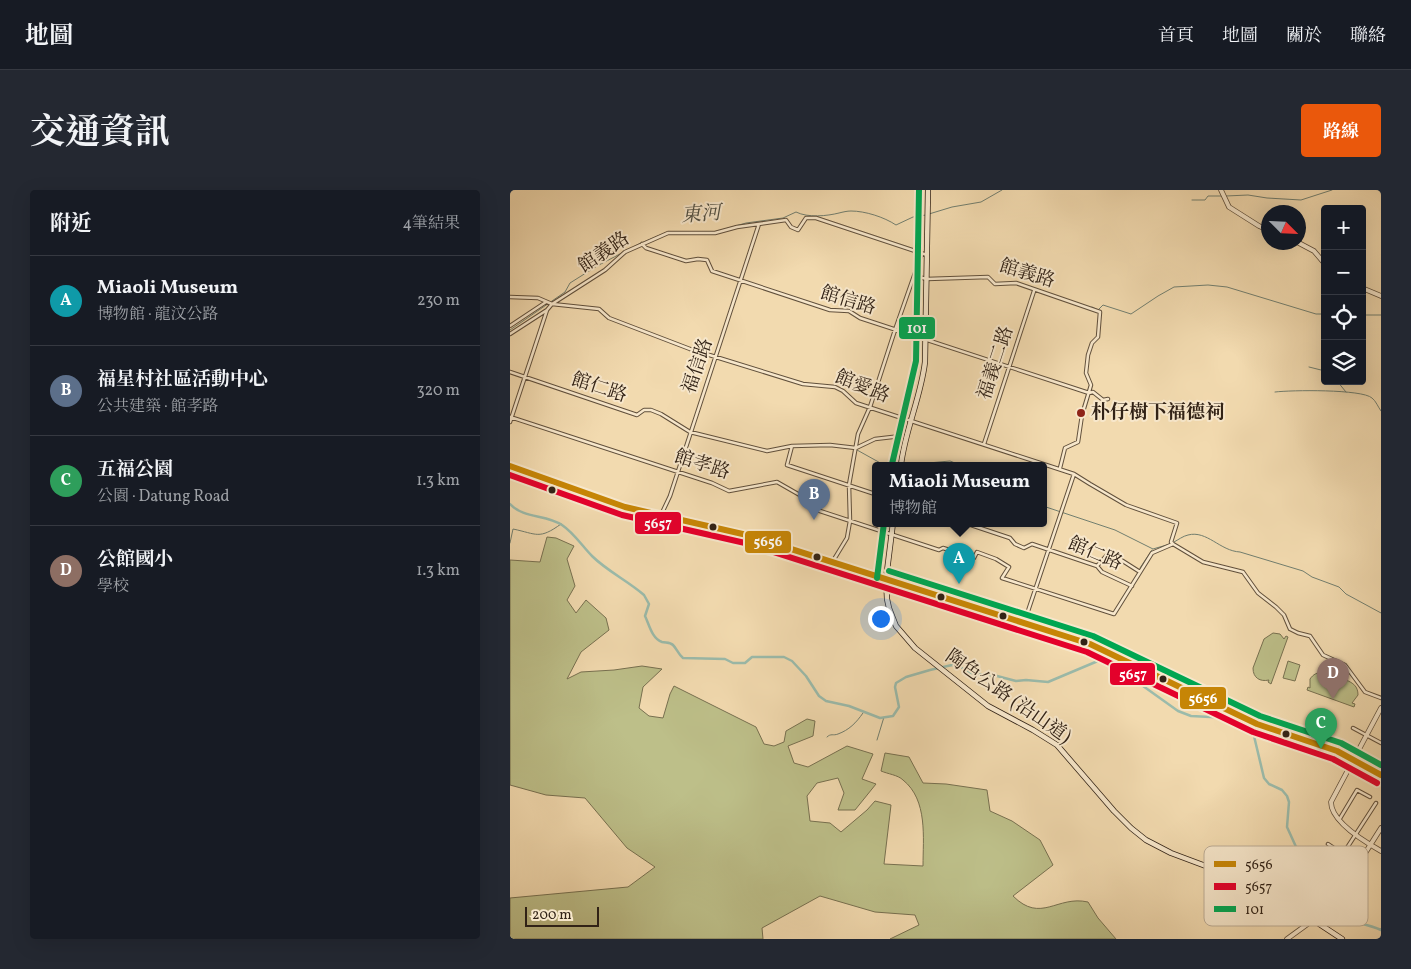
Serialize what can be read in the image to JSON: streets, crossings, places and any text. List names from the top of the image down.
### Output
{
  "streets": {
    "main road": ["陶色公路 (沿山道)"],
    "street": [
      "館義路",
      "館信路",
      "福義二路",
      "福信路",
      "館愛路",
      "館仁路",
      "館孝路"
    ]
  },
  "crossings": [
    ["館義路", "館信路"],
    ["館義路", "福義二路"],
    ["館義路", "福信路"],
    ["館義路", "館愛路"],
    ["館信路", "福義二路"],
    ["館信路", "福信路"],
    ["福義二路", "館愛路"],
    ["福信路", "館愛路"],
    ["福信路", "館仁路"],
    ["福信路", "館孝路"],
    ["館仁路", "館孝路"],
    ["館孝路", "陶色公路 (沿山道)"]
  ],
  "water": ["東河"],
  "places": ["朴仔樹下福德祠"],
  "lines": ["transit line 101", "transit line 5656", "transit line 5657"],
  "legend": ["5656", "5657", "101"],
  "scale_bar": "200 m",
  "north": "bottom right",
  "page": {
    "header": "地圖",
    "nav": [
      "首頁",
      "地圖",
      "關於",
      "聯絡"
    ],
    "title": "交通資訊",
    "buttons": "路線",
    "heading": ["附近", "4筆結果"],
    "map_buttons": ["+", "−"],
    "list": [
      {
        "mark": "A",
        "name": "Miaoli Museum",
        "note": "博物館 · 龍汶公路",
        "value": "230 m"
      },
      {
        "mark": "B",
        "name": "福星村社區活動中心",
        "note": "公共建築 · 館孝路",
        "value": "320 m"
      },
      {
        "mark": "C",
        "name": "五福公園",
        "note": "公園 · Datung Road",
        "value": "1.3 km"
      },
      {
        "mark": "D",
        "name": "公館國小",
        "note": "學校",
        "value": "1.3 km"
      }
    ],
    "popup": ["Miaoli Museum", "博物館"],
    "pins": [
      "B",
      "A",
      "D",
      "C"
    ],
    "scale": "200 m"
  }
}
